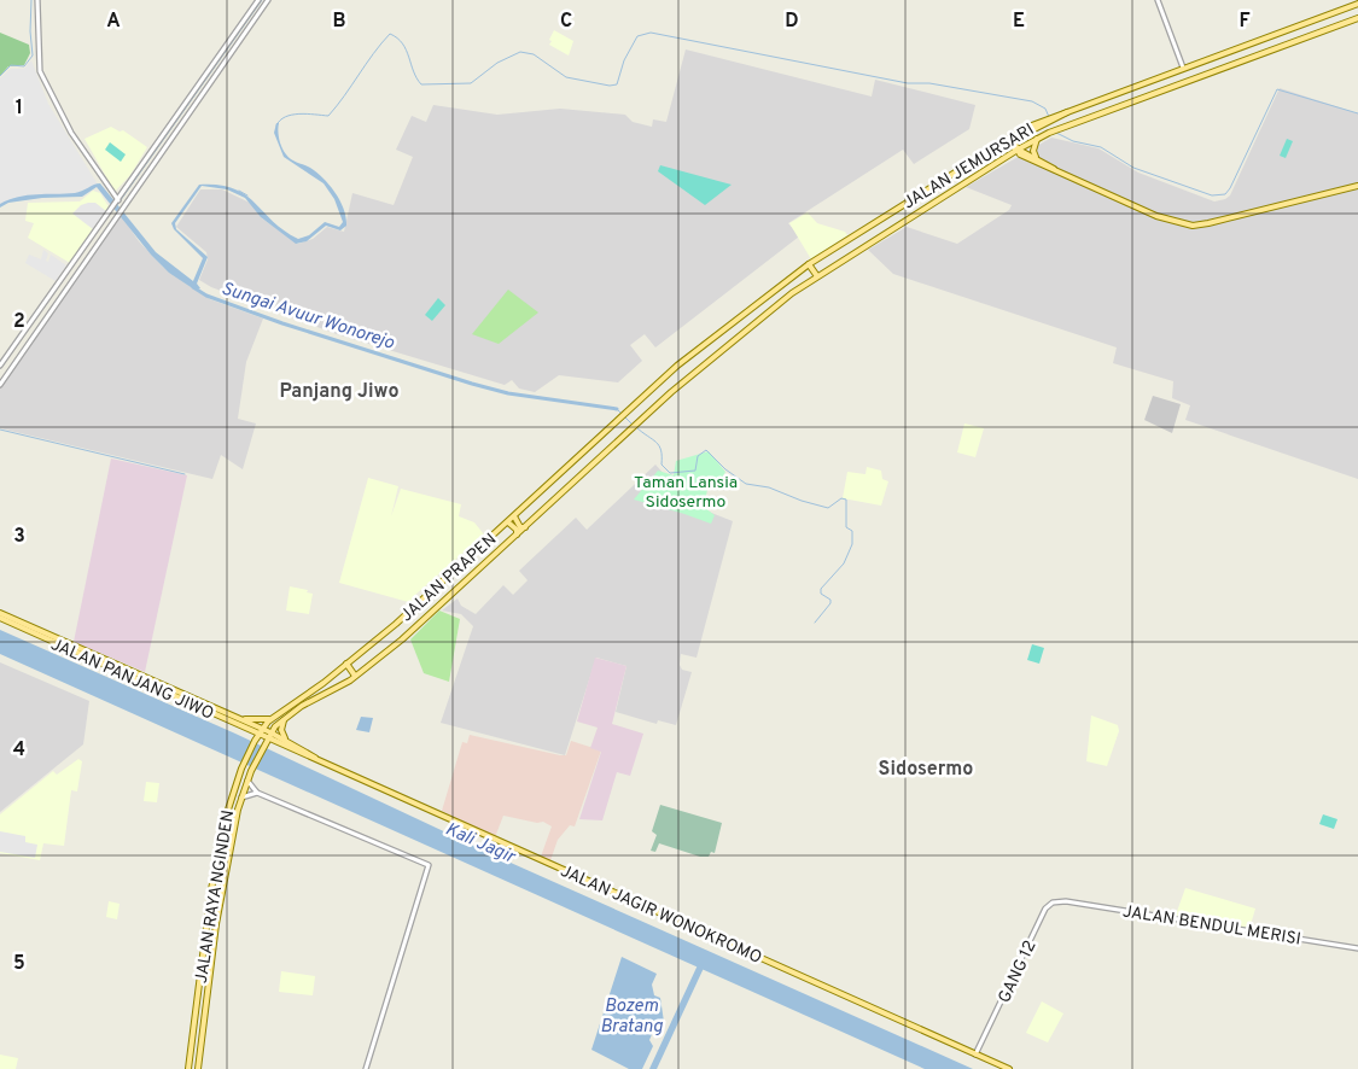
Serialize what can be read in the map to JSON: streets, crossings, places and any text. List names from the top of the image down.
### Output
{
  "streets": {
    "main road": [
      "JALAN JEMURSARI",
      "JALAN PRAPEN",
      "JALAN PANJANG JIWO",
      "JALAN RAYA NGINDEN",
      "JALAN JAGIR WONOKROMO"
    ],
    "street": ["JALAN BENDUL MERISI", "GANG 12"]
  },
  "crossings": [
    ["JALAN JEMURSARI", "JALAN PRAPEN"],
    ["JALAN PRAPEN", "JALAN PANJANG JIWO"],
    ["JALAN PRAPEN", "JALAN RAYA NGINDEN"],
    ["JALAN PRAPEN", "JALAN JAGIR WONOKROMO"],
    ["JALAN PANJANG JIWO", "JALAN RAYA NGINDEN"],
    ["JALAN PANJANG JIWO", "JALAN JAGIR WONOKROMO"],
    ["JALAN RAYA NGINDEN", "JALAN JAGIR WONOKROMO"],
    ["JALAN JAGIR WONOKROMO", "GANG 12"],
    ["JALAN BENDUL MERISI", "GANG 12"]
  ],
  "districts": ["Panjang Jiwo", "Sidosermo"],
  "water": ["Sungai Avuur Wonorejo", "Kali Jagir", "Bozem Bratang"],
  "parks": ["Taman Lansia Sidosermo"],
  "grid": {
    "columns": [
      "A",
      "B",
      "C",
      "D",
      "E",
      "F"
    ],
    "rows": [
      "1",
      "2",
      "3",
      "4",
      "5"
    ]
  }
}
